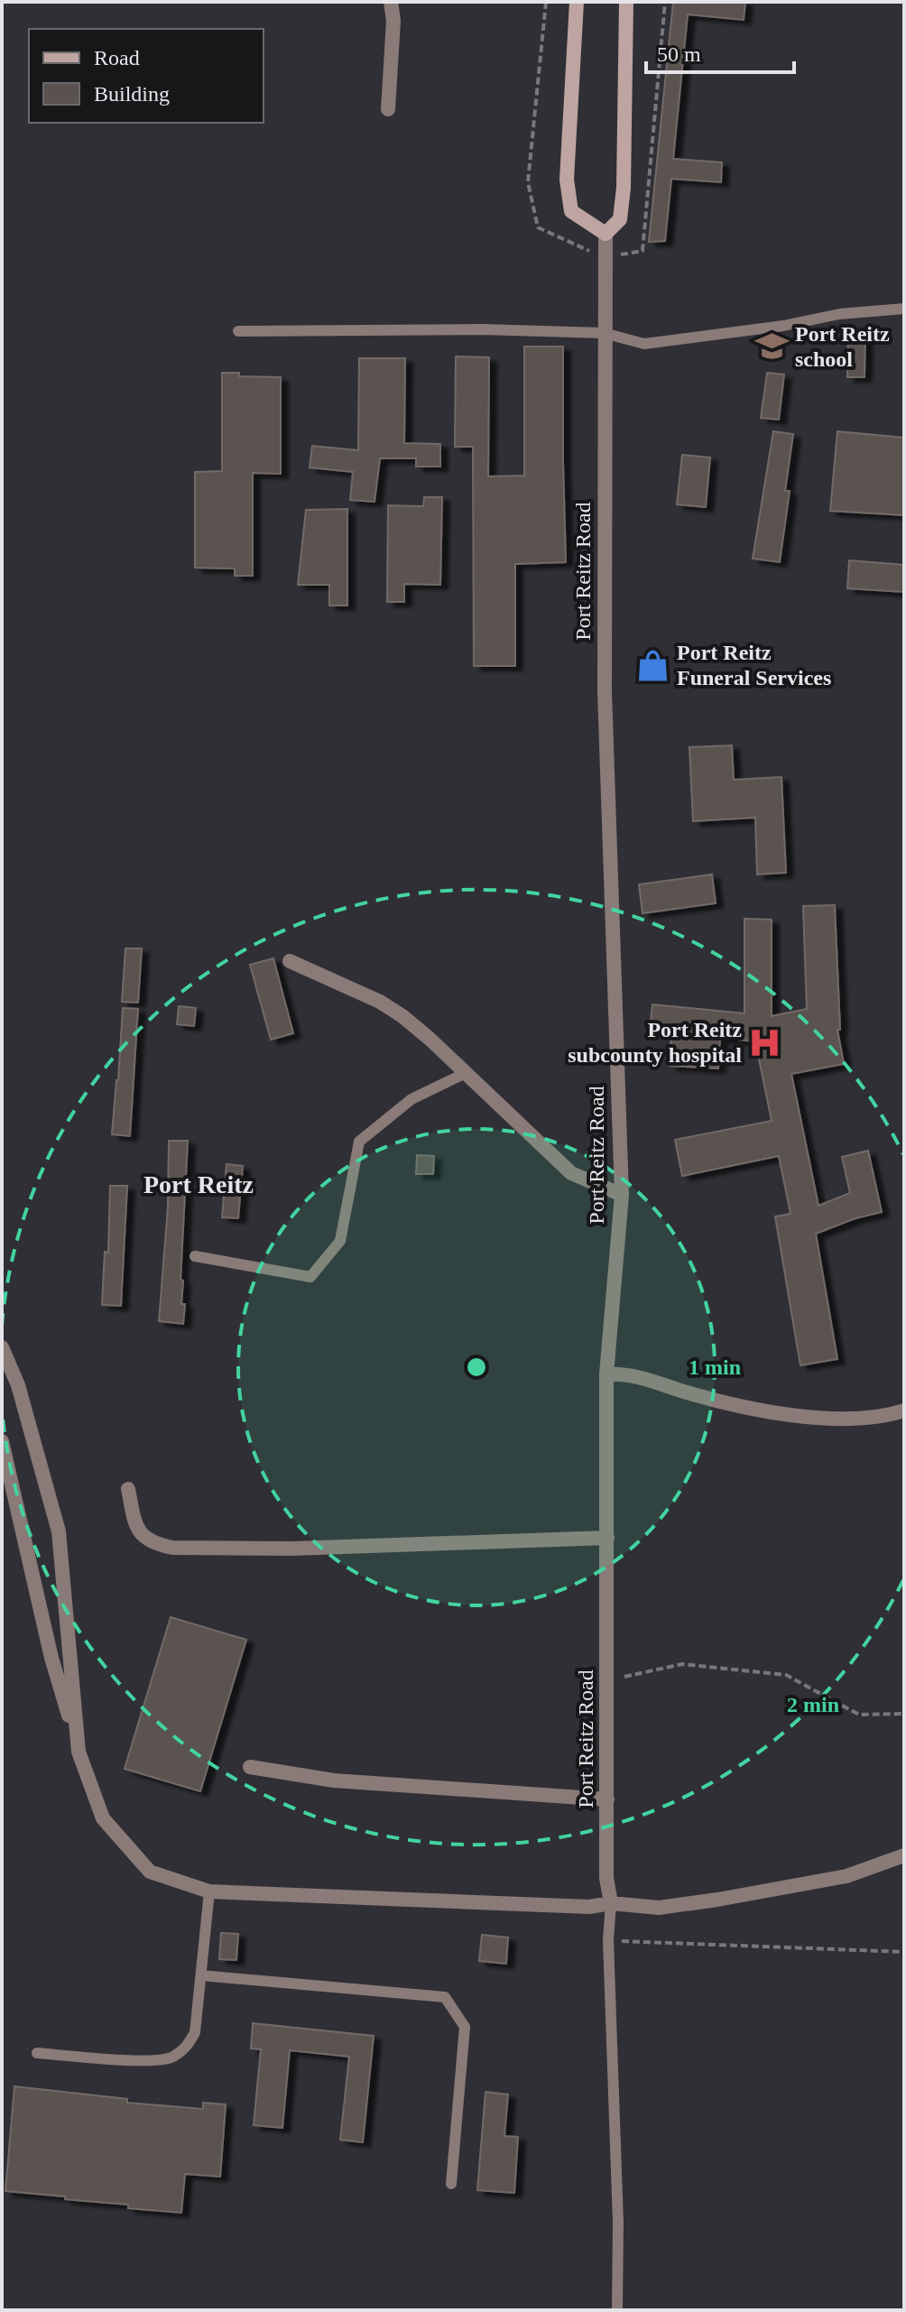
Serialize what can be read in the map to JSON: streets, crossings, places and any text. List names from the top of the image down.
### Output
{
  "streets": {
    "main road": ["Port Reitz Road"]
  },
  "districts": ["Port Reitz"],
  "places": {
    "school or university": ["Port Reitz school"],
    "shop": ["Port Reitz Funeral Services"],
    "hospital": ["Port Reitz subcounty hospital"]
  },
  "legend": ["Road", "Building"],
  "scale_bar": "50 m",
  "rings": ["1 min", "2 min"]
}
